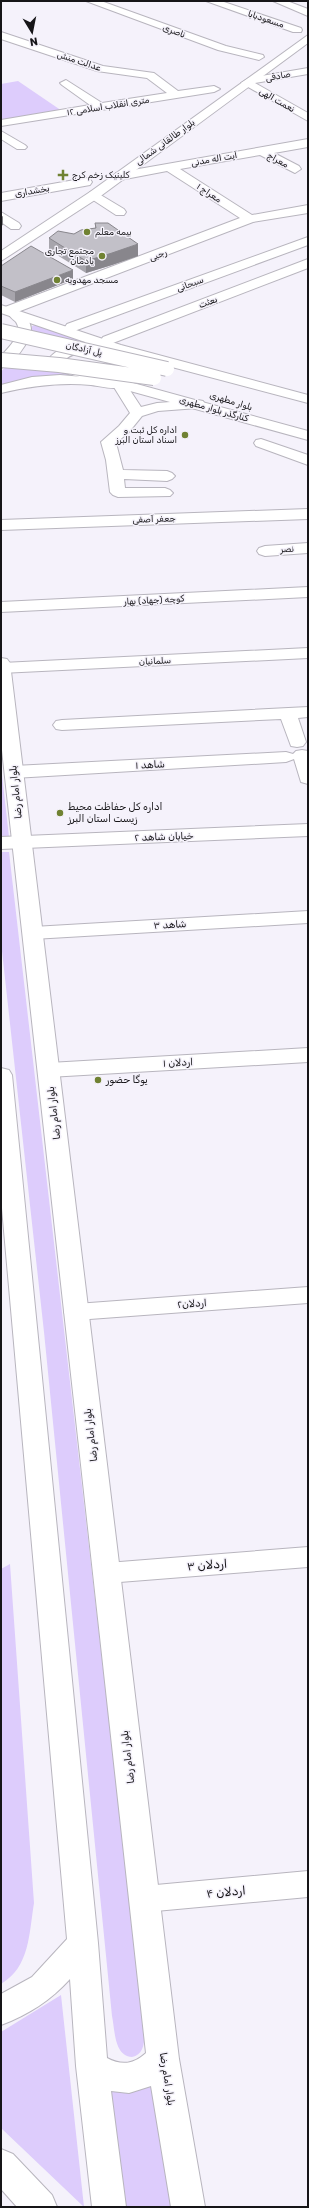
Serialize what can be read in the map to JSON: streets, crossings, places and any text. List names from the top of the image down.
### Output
{
  "streets": {
    "street": [
      "مسعودبابا",
      "ناصری",
      "عدالت منش",
      "صادقی",
      "نعمت الهی",
      "۱۲ متری انقلاب اسلامی",
      "بلوار طالقانی شمالی",
      "آیت اله مدنی",
      "معراج",
      "بخشداری",
      "معراج ۱",
      "رجبی",
      "سبحانی",
      "بعثت",
      "پل آزادگان",
      "بلوار مطهری",
      "کنارگذر بلوار مطهری",
      "جعفر آصفی",
      "نصر",
      "کوچه (جهاد) بهار",
      "سلمانیان",
      "شاهد ۱",
      "بلوار امام رضا",
      "خیابان شاهد ۲",
      "شاهد ۳",
      "اردلان ۱",
      "اردلان۲",
      "اردلان ۳",
      "اردلان ۴"
    ]
  },
  "crossings": [
    ["عدالت منش", "۱۲ متری انقلاب اسلامی"],
    ["صادقی", "نعمت الهی"],
    ["صادقی", "بلوار طالقانی شمالی"],
    ["نعمت الهی", "بلوار طالقانی شمالی"],
    ["بلوار طالقانی شمالی", "آیت اله مدنی"],
    ["آیت اله مدنی", "معراج"],
    ["آیت اله مدنی", "معراج ۱"],
    ["معراج ۱", "رجبی"],
    ["پل آزادگان", "بلوار مطهری"],
    ["سلمانیان", "بلوار امام رضا"],
    ["شاهد ۱", "بلوار امام رضا"],
    ["بلوار امام رضا", "خیابان شاهد ۲"],
    ["بلوار امام رضا", "شاهد ۳"],
    ["بلوار امام رضا", "اردلان ۱"],
    ["بلوار امام رضا", "اردلان۲"],
    ["بلوار امام رضا", "اردلان ۳"],
    ["بلوار امام رضا", "اردلان ۴"]
  ],
  "places": {
    "health": ["کلینیک زخم کرج"],
    "other": [
      "بیمه معلم",
      "مجتمع تجاری یادمان",
      "مسجد مهدویه",
      "اداره کل ثبت و اسناد استان البرز",
      "اداره کل حفاظت محیط زیست استان البرز",
      "یوگا حضور"
    ]
  },
  "north": "bottom"
}
